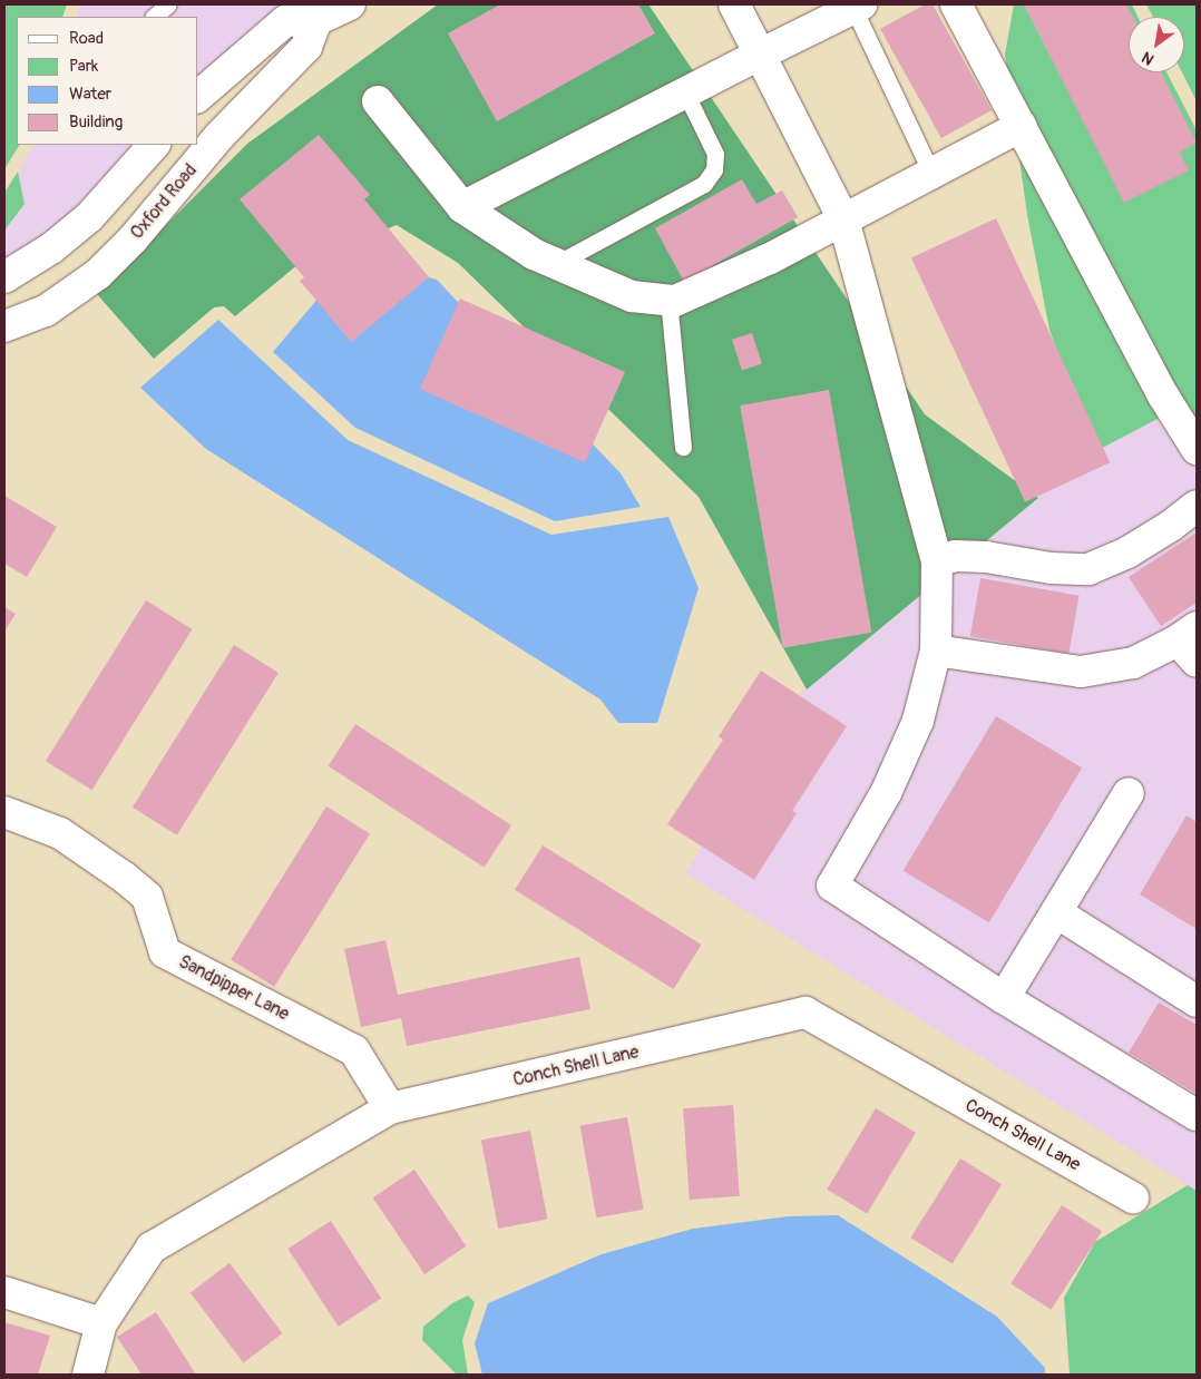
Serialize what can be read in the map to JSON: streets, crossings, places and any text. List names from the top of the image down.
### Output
{
  "streets": {
    "street": ["Oxford Road", "Sandpipper Lane", "Conch Shell Lane"]
  },
  "crossings": [
    ["Sandpipper Lane", "Conch Shell Lane"]
  ],
  "legend": [
    "Road",
    "Park",
    "Water",
    "Building"
  ],
  "north": "bottom left"
}
